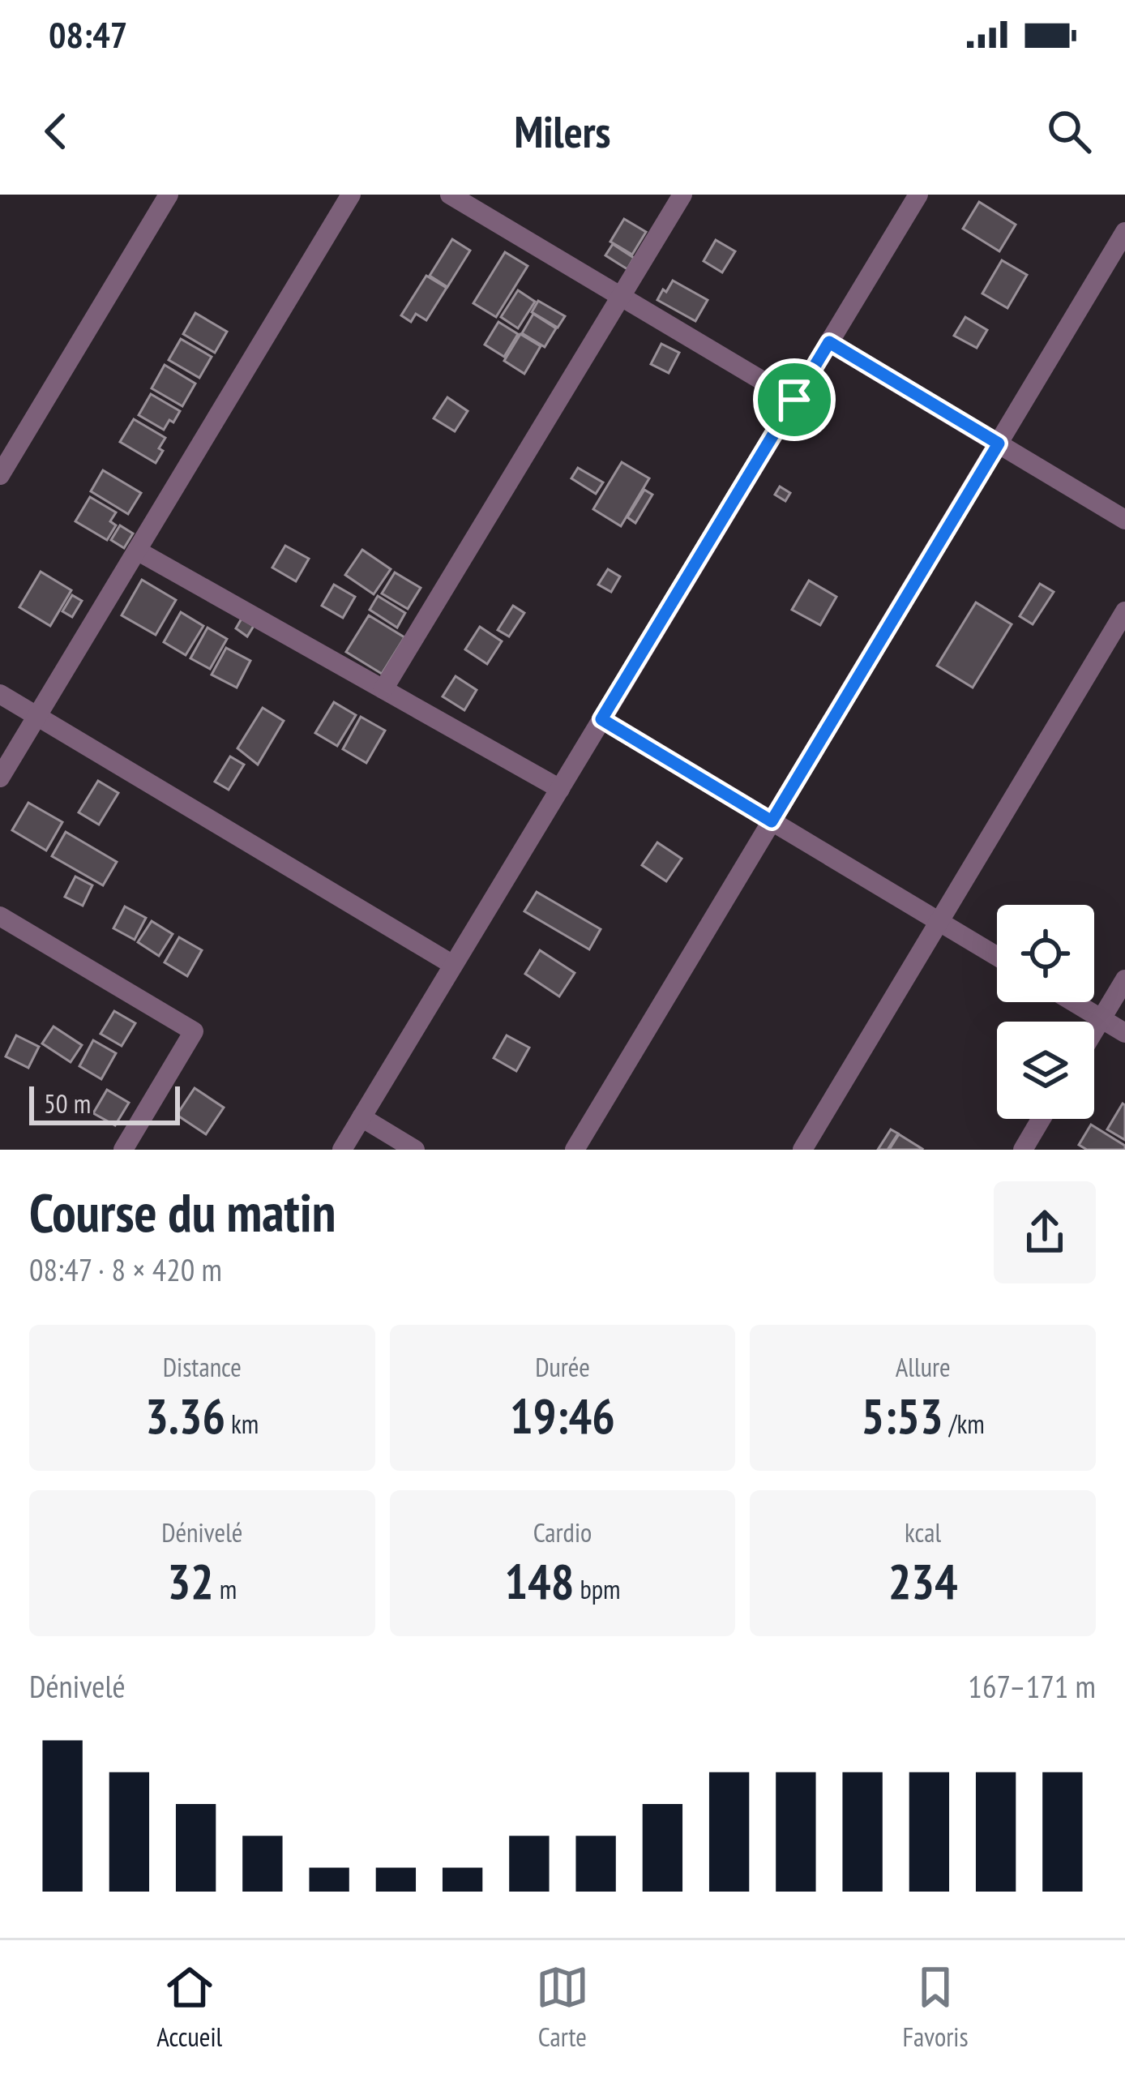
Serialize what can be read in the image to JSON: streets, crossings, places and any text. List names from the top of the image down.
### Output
{
  "scale_bar": "50 m",
  "page": {
    "status": "08:47",
    "header": "Milers",
    "scale": "50 m",
    "heading": ["Course du matin", "08:47 · 8 × 420 m"],
    "stats": [
      ["Distance", "3.36 km"],
      ["Durée", "19:46"],
      ["Allure", "5:53 /km"],
      ["Dénivelé", "32 m"],
      ["Cardio", "148 bpm"],
      ["kcal", "234"]
    ],
    "chart": ["Dénivelé", "167–171 m"],
    "tabs": ["Accueil", "Carte", "Favoris"]
  }
}
